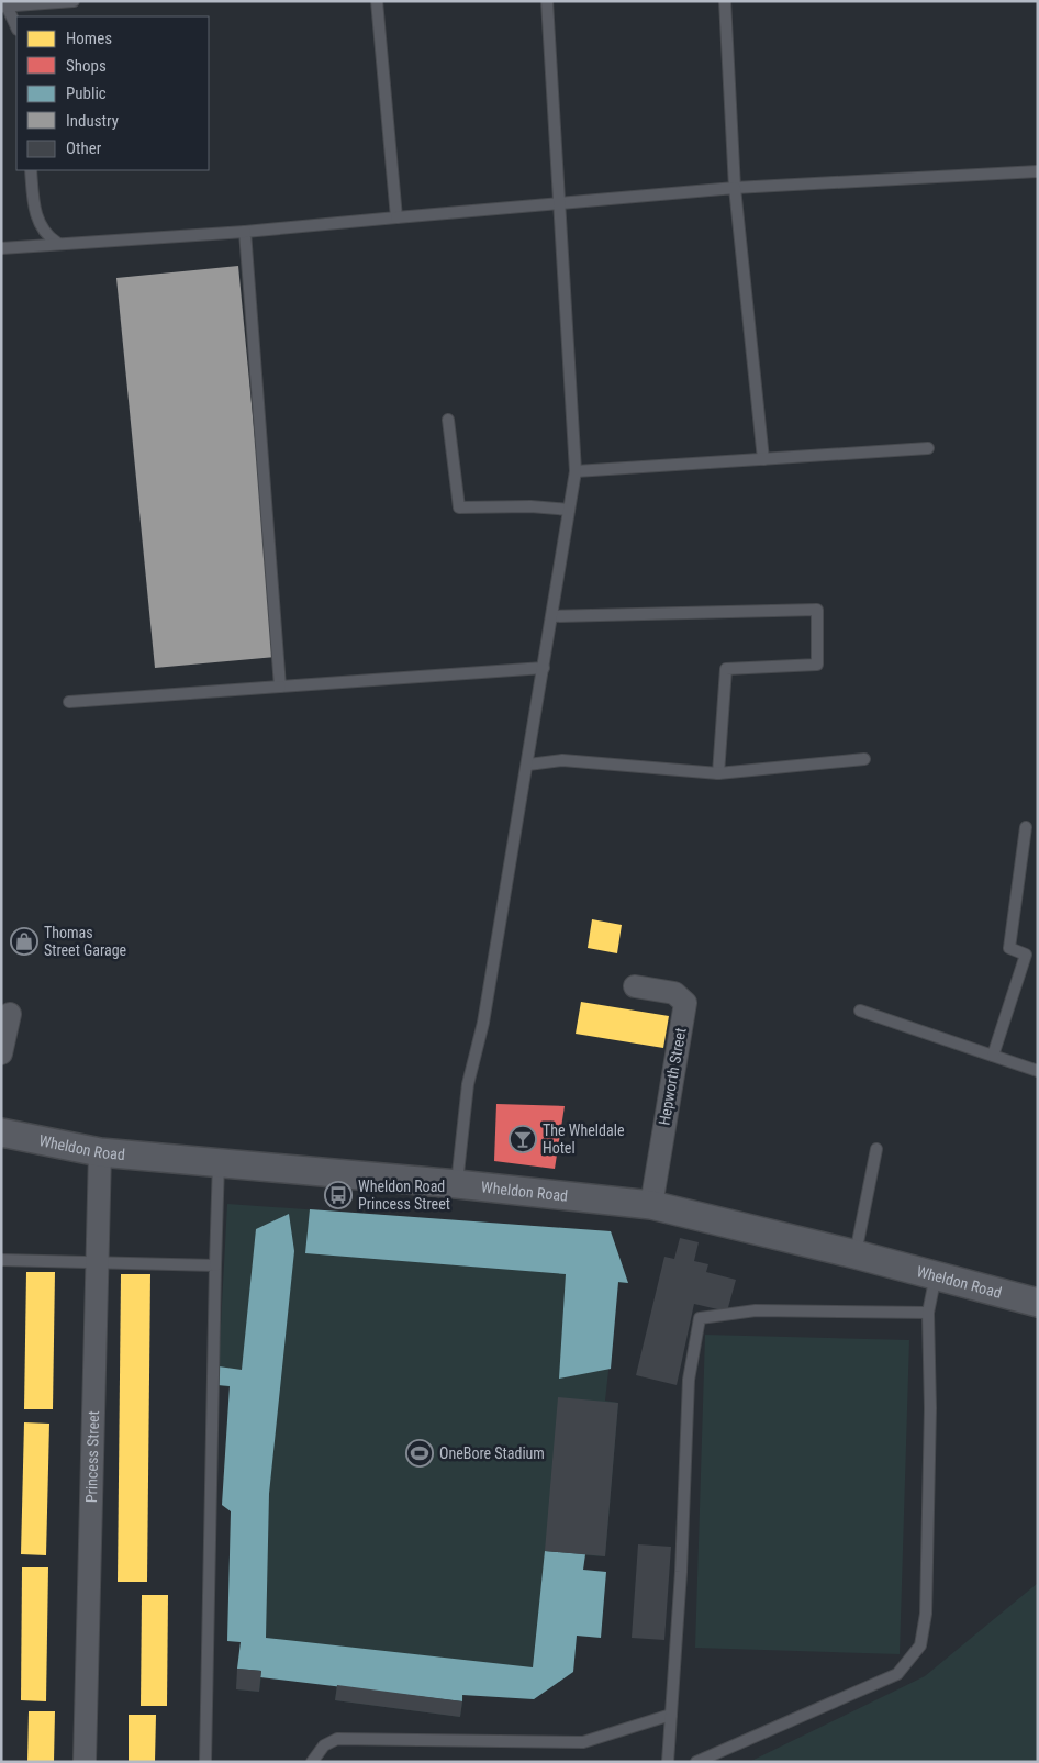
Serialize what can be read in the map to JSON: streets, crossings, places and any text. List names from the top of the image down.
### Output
{
  "streets": {
    "street": ["Hepworth Street", "Wheldon Road", "Princess Street"]
  },
  "crossings": [
    ["Hepworth Street", "Wheldon Road"],
    ["Wheldon Road", "Princess Street"]
  ],
  "places": {
    "shop": ["Thomas Street Garage"],
    "bar": ["The Wheldale Hotel"],
    "bus stop": ["Wheldon Road Princess Street"],
    "sports": ["OneBore Stadium"]
  },
  "legend": [
    "Homes",
    "Shops",
    "Public",
    "Industry",
    "Other"
  ]
}
